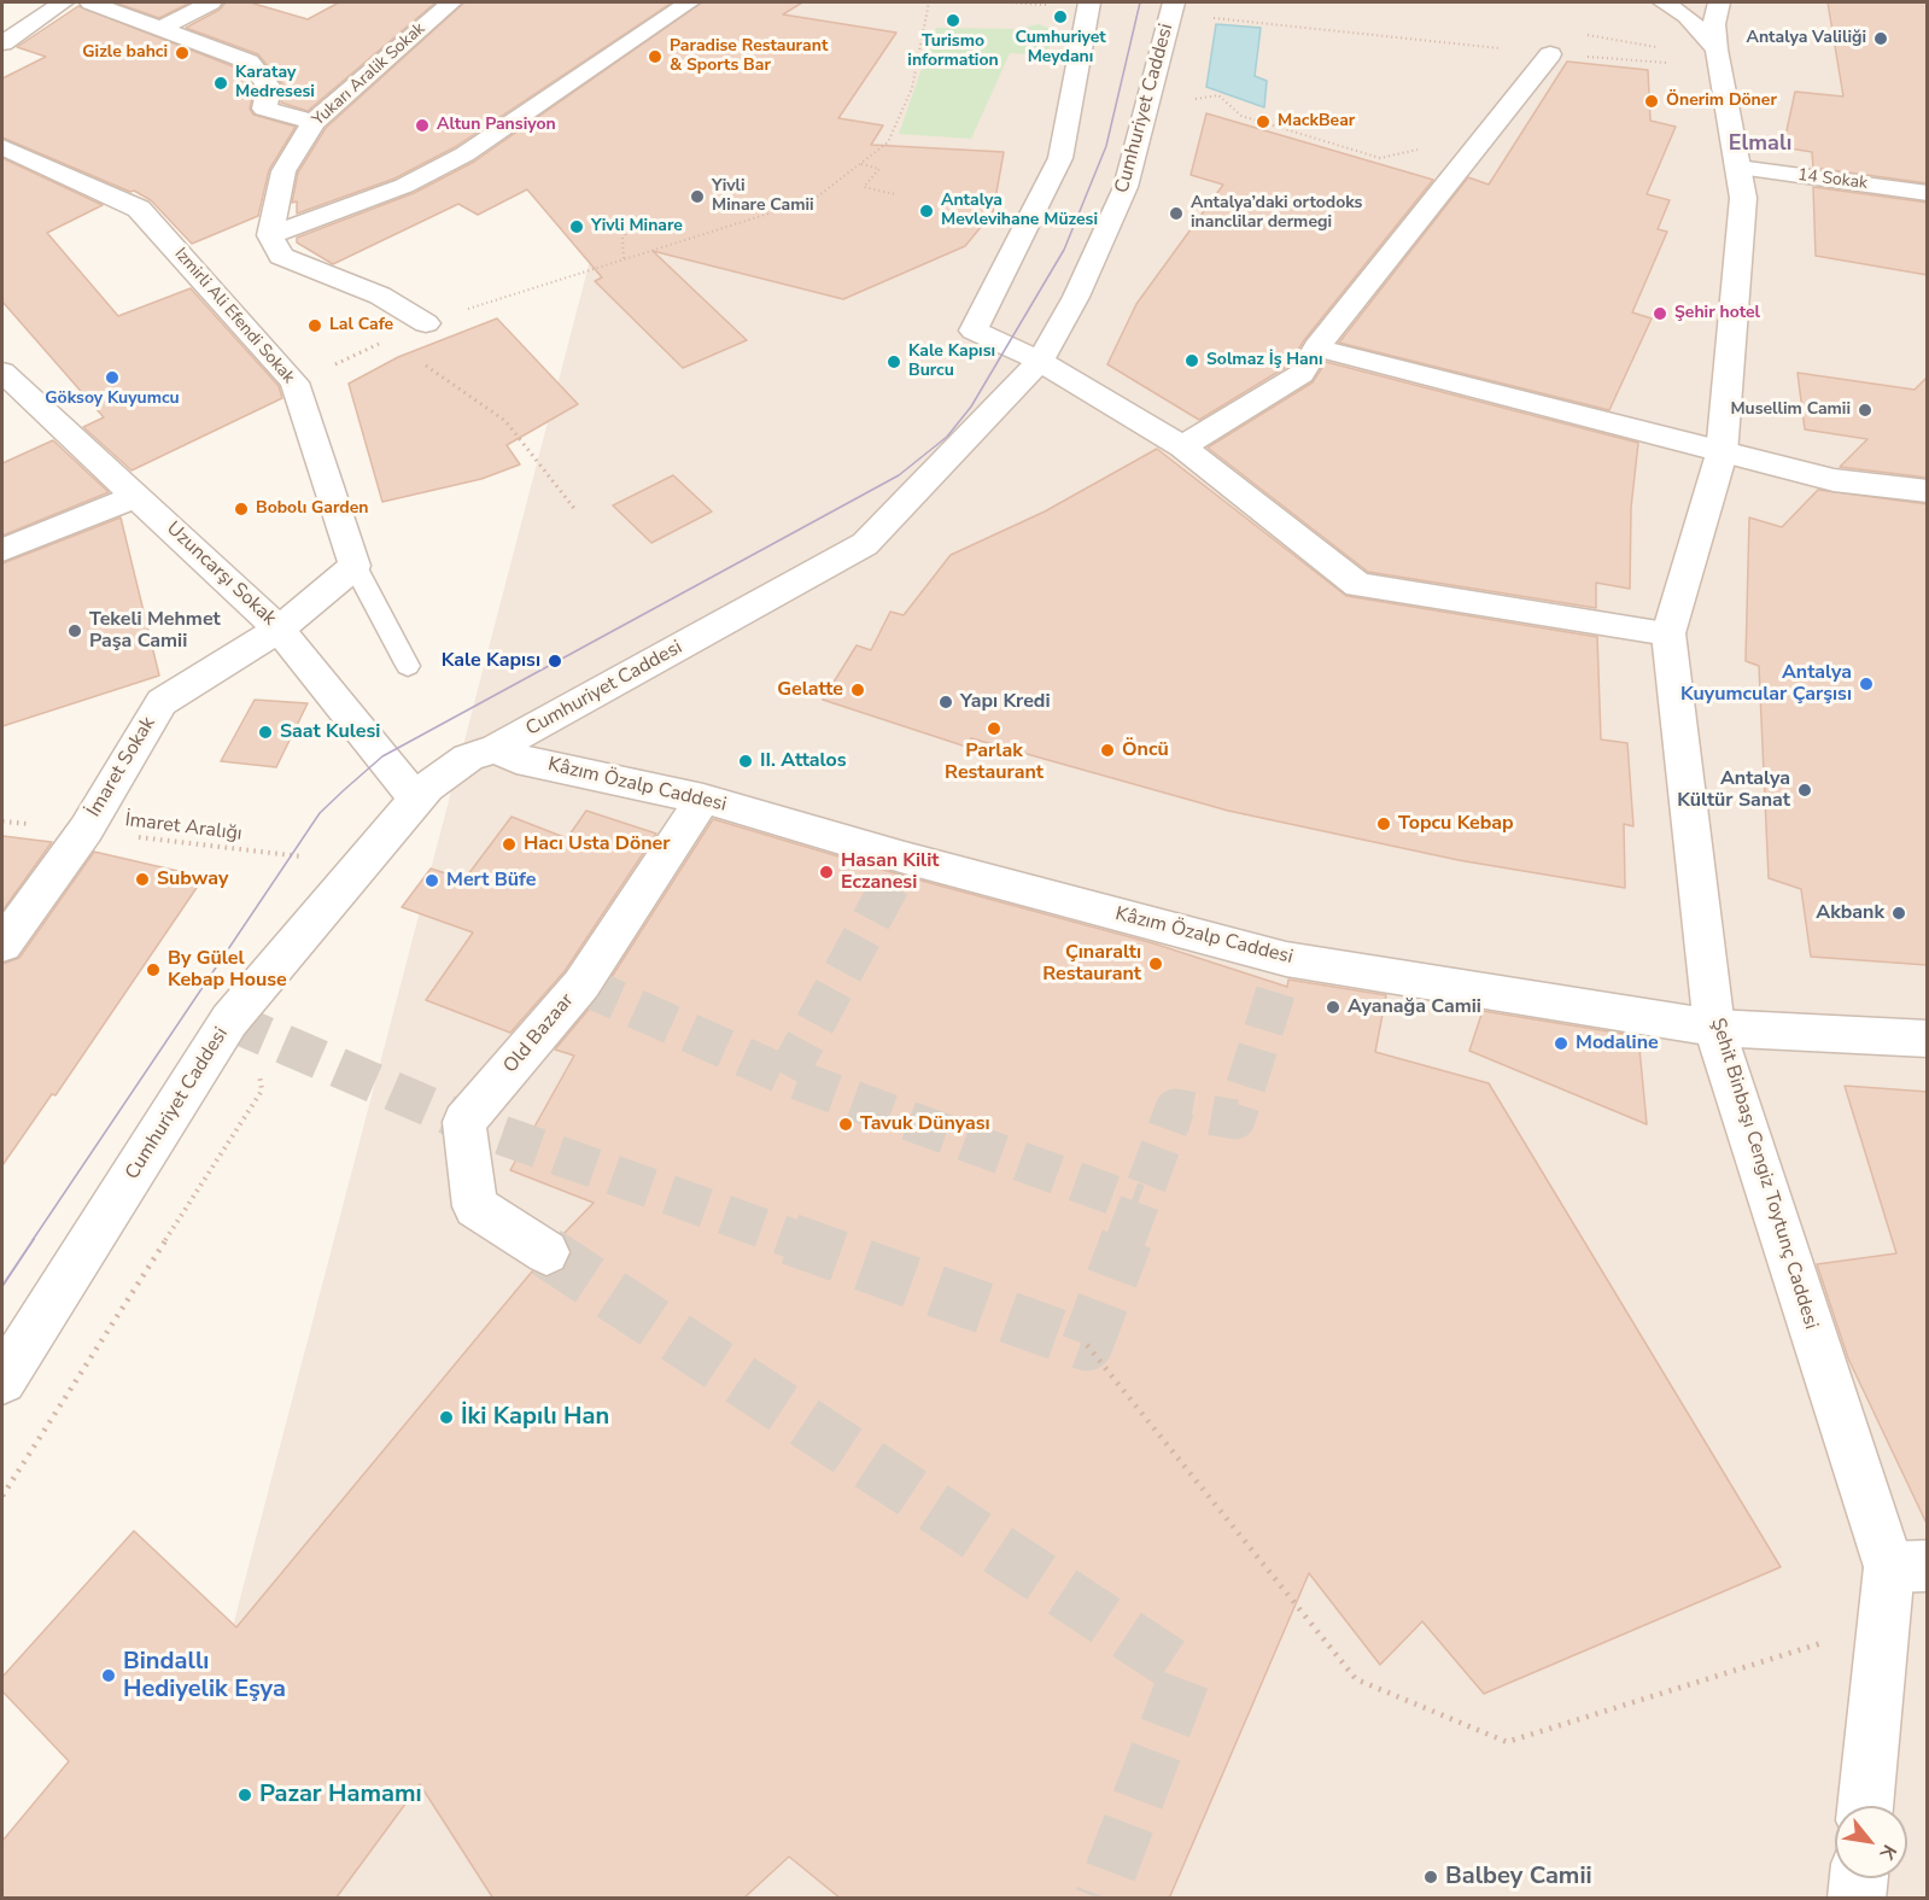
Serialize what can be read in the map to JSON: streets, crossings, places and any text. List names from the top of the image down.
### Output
{
  "streets": {
    "street": [
      "Yukarı Aralik Sokak",
      "Cumhuriyet Caddesi",
      "14 Sokak",
      "Izmirli Ali Efendi Sokak",
      "Uzuncarşı Sokak",
      "İmaret Sokak",
      "Kâzım Özalp Caddesi",
      "Old Bazaar",
      "Şehit Binbaşı Cengiz Toytunç Caddesi"
    ],
    "path": ["İmaret Aralığı"]
  },
  "crossings": [
    ["Cumhuriyet Caddesi", "Uzuncarşı Sokak"],
    ["Cumhuriyet Caddesi", "Kâzım Özalp Caddesi"],
    ["Cumhuriyet Caddesi", "İmaret Aralığı"],
    ["14 Sokak", "Şehit Binbaşı Cengiz Toytunç Caddesi"],
    ["Uzuncarşı Sokak", "İmaret Sokak"],
    ["İmaret Sokak", "İmaret Aralığı"],
    ["Kâzım Özalp Caddesi", "Old Bazaar"],
    ["Kâzım Özalp Caddesi", "Şehit Binbaşı Cengiz Toytunç Caddesi"]
  ],
  "districts": ["Elmalı"],
  "places": [
    "Cumhuriyet Meydanı",
    "Turismo information",
    "Antalya Valiliği",
    "Gizle bahci",
    "Paradise Restaurant & Sports Bar",
    "Karatay Medresesi",
    "Önerim Döner",
    "MackBear",
    "Altun Pansiyon",
    "Yivli Minare Camii",
    "Antalya Mevlevihane Müzesi",
    "Antalya’daki ortodoks inanclilar dermegi",
    "Yivli Minare",
    "Şehir hotel",
    "Lal Cafe",
    "Solmaz İş Hanı",
    "Kale Kapısı Burcu",
    "Göksoy Kuyumcu",
    "Musellim Camii",
    "Bobolı Garden",
    "Tekeli Mehmet Paşa Camii",
    "Kale Kapısı",
    "Antalya Kuyumcular Çarşısı",
    "Gelatte",
    "Yapı Kredi",
    "Parlak Restaurant",
    "Saat Kulesi",
    "Öncü",
    "II. Attalos",
    "Antalya Kültür Sanat",
    "Topcu Kebap",
    "Hacı Usta Döner",
    "Hasan Kilit Eczanesi",
    "Subway",
    "Mert Büfe",
    "Akbank",
    "Çınaraltı Restaurant",
    "By Gülel Kebap House",
    "Ayanağa Camii",
    "Modaline",
    "Tavuk Dünyası",
    "İki Kapılı Han",
    "Bindallı Hediyelik Eşya",
    "Pazar Hamamı",
    "Balbey Camii"
  ],
  "north": "bottom right"
}
